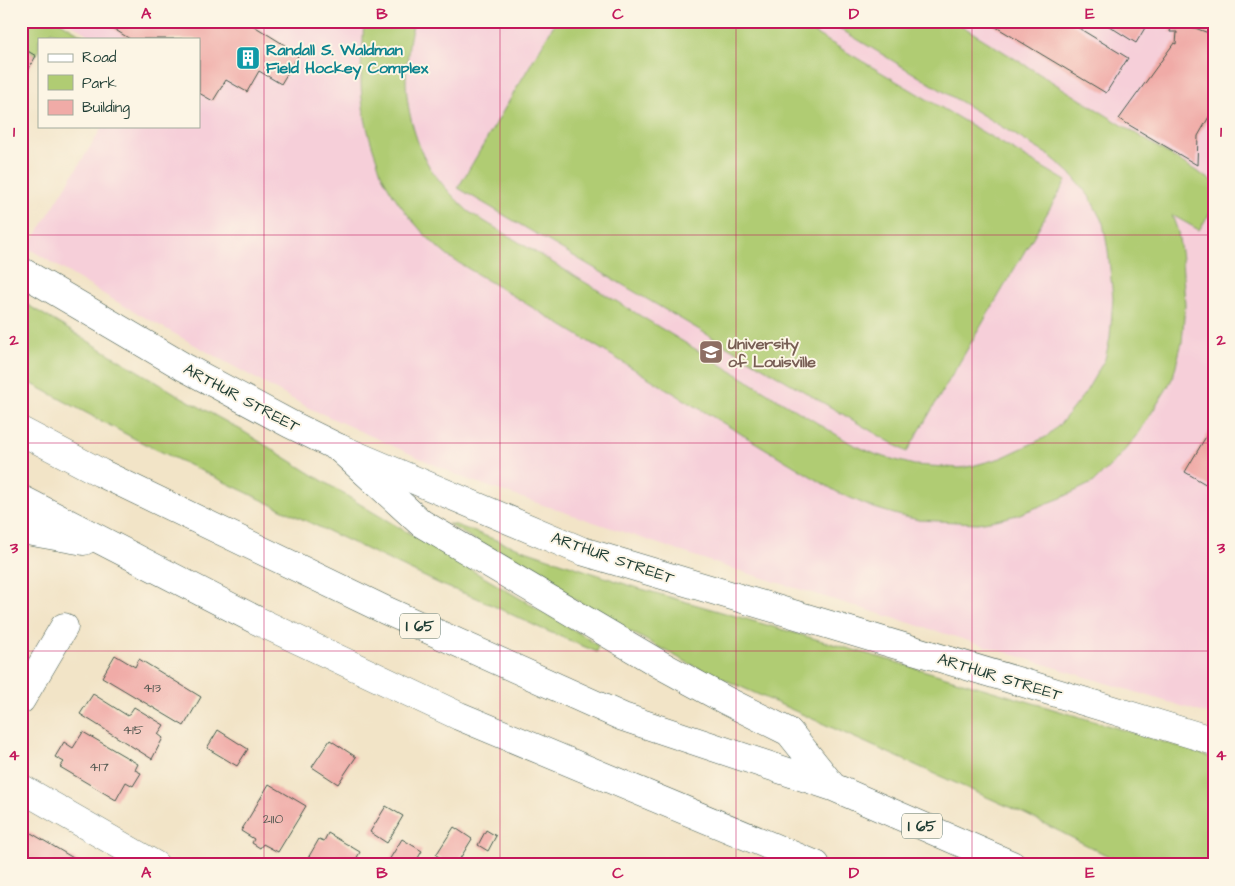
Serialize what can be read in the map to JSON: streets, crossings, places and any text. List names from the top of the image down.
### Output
{
  "streets": {
    "main road": ["ARTHUR STREET", "I 65"]
  },
  "places": {
    "building": ["Randall S. Waldman Field Hockey Complex"],
    "school or university": ["University of Louisville"]
  },
  "house_numbers": [
    "413",
    "415",
    "417",
    "2110"
  ],
  "legend": ["Road", "Park", "Building"],
  "grid": {
    "columns": [
      "A",
      "B",
      "C",
      "D",
      "E"
    ],
    "rows": [
      "1",
      "2",
      "3",
      "4"
    ]
  }
}
